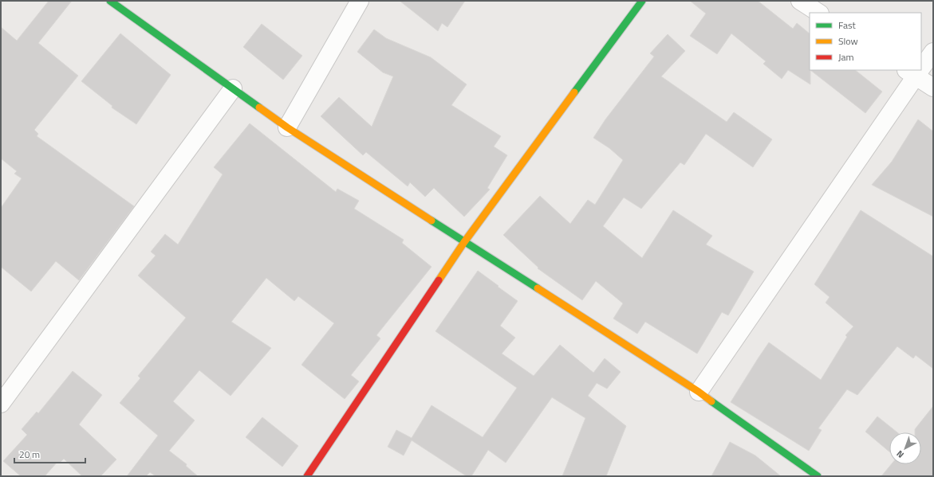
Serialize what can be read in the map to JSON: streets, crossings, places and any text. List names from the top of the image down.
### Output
{
  "legend": ["Fast", "Slow", "Jam"],
  "scale_bar": "20 m",
  "north": "bottom left"
}
